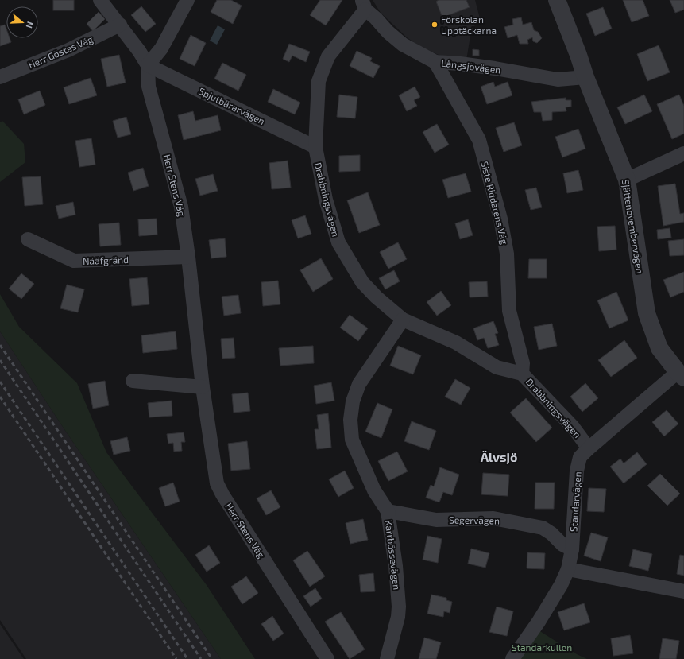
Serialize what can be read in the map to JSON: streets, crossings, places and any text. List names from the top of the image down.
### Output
{
  "streets": {
    "street": [
      "Herr Göstas Väg",
      "Långsjövägen",
      "Spjutbärarvägen",
      "Herr Stens Väg",
      "Drabbningsvägen",
      "Siste Riddarens Väg",
      "Sjättenovembervägen",
      "Nääfgränd",
      "Standarvägen",
      "Segervägen",
      "Kärrbössevägen"
    ]
  },
  "crossings": [
    ["Herr Göstas Väg", "Herr Stens Väg"],
    ["Långsjövägen", "Drabbningsvägen"],
    ["Långsjövägen", "Siste Riddarens Väg"],
    ["Långsjövägen", "Sjättenovembervägen"],
    ["Spjutbärarvägen", "Herr Stens Väg"],
    ["Spjutbärarvägen", "Drabbningsvägen"],
    ["Herr Stens Väg", "Nääfgränd"],
    ["Drabbningsvägen", "Siste Riddarens Väg"],
    ["Drabbningsvägen", "Standarvägen"],
    ["Drabbningsvägen", "Kärrbössevägen"],
    ["Sjättenovembervägen", "Standarvägen"],
    ["Standarvägen", "Segervägen"],
    ["Segervägen", "Kärrbössevägen"]
  ],
  "districts": ["Älvsjö"],
  "parks": ["Standarkullen"],
  "places": ["Förskolan Upptäckarna"],
  "north": "right"
}
